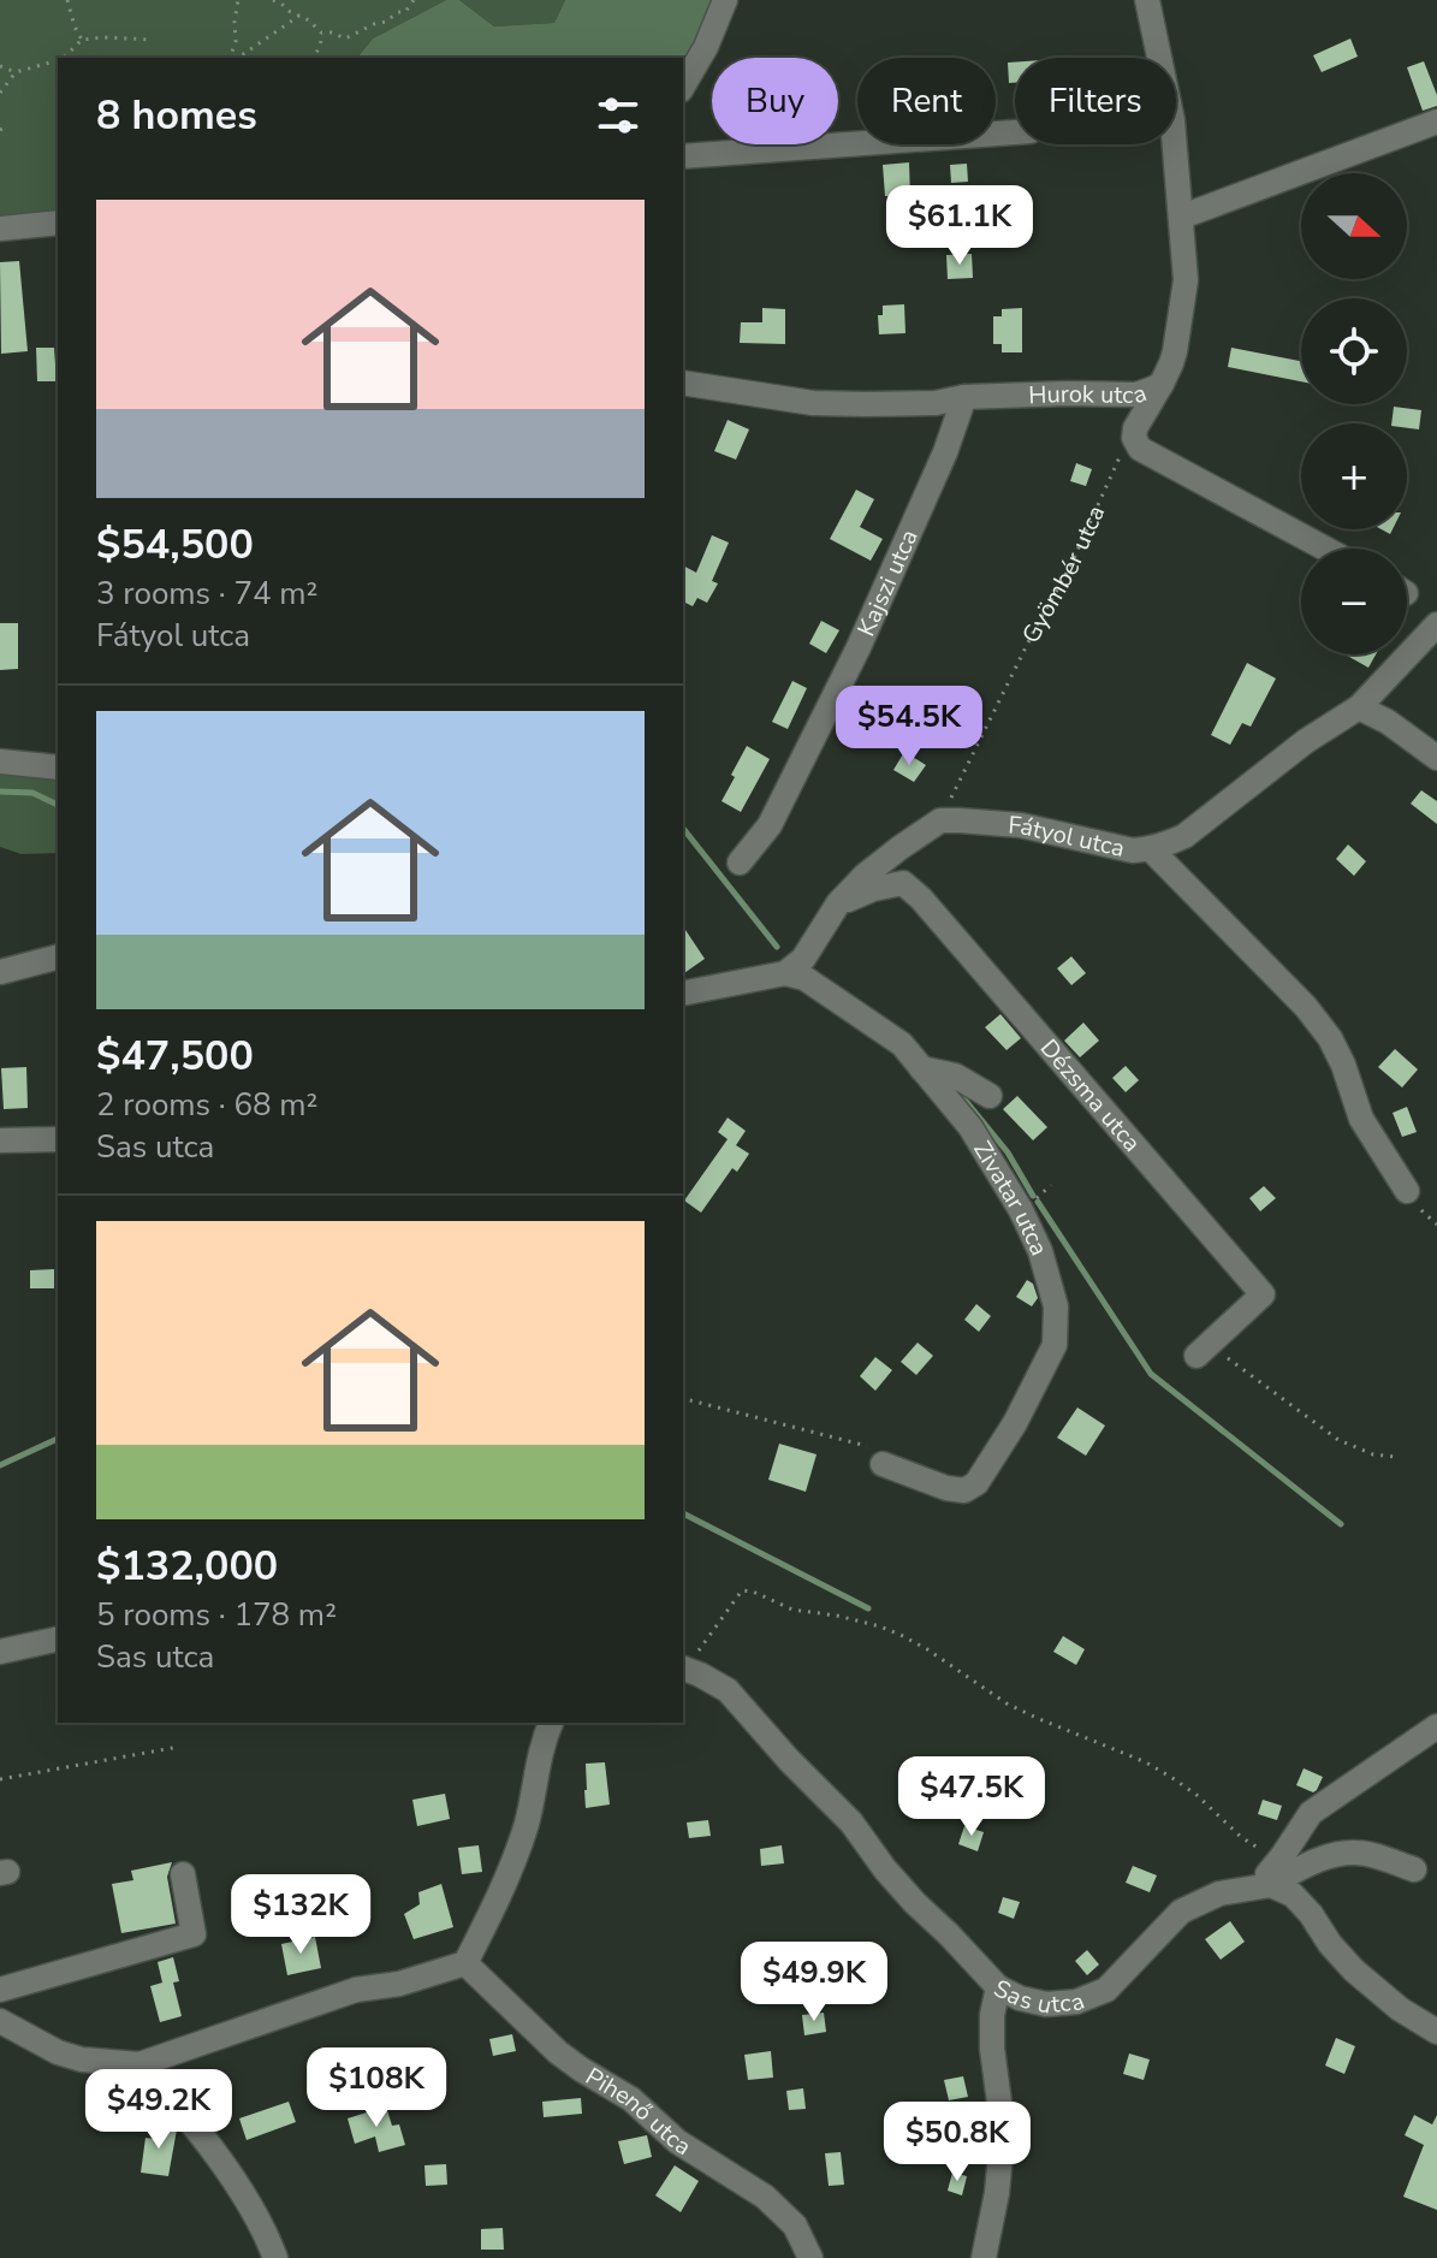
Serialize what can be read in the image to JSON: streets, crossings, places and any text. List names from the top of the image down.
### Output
{
  "streets": {
    "street": [
      "Hurok utca",
      "Kajszi utca",
      "Fátyol utca",
      "Dézsma utca",
      "Zivatar utca",
      "Sas utca",
      "Pihenő utca"
    ],
    "path": ["Gyömbér utca"]
  },
  "crossings": [
    ["Hurok utca", "Kajszi utca"],
    ["Gyömbér utca", "Fátyol utca"]
  ],
  "north": "right",
  "page": {
    "chip": ["Buy", "Rent", "Filters"],
    "heading": "8 homes",
    "map_buttons": ["+", "−"],
    "list": [
      {
        "name": "$54,500",
        "note": "3 rooms · 74 m² · Fátyol utca"
      },
      {
        "name": "$47,500",
        "note": "2 rooms · 68 m² · Sas utca"
      },
      {
        "name": "$132,000",
        "note": "5 rooms · 178 m² · Sas utca"
      }
    ],
    "price": [
      "$61.1K",
      "$54.5K",
      "$47.5K",
      "$132K",
      "$49.9K",
      "$108K",
      "$49.2K",
      "$50.8K"
    ]
  }
}
